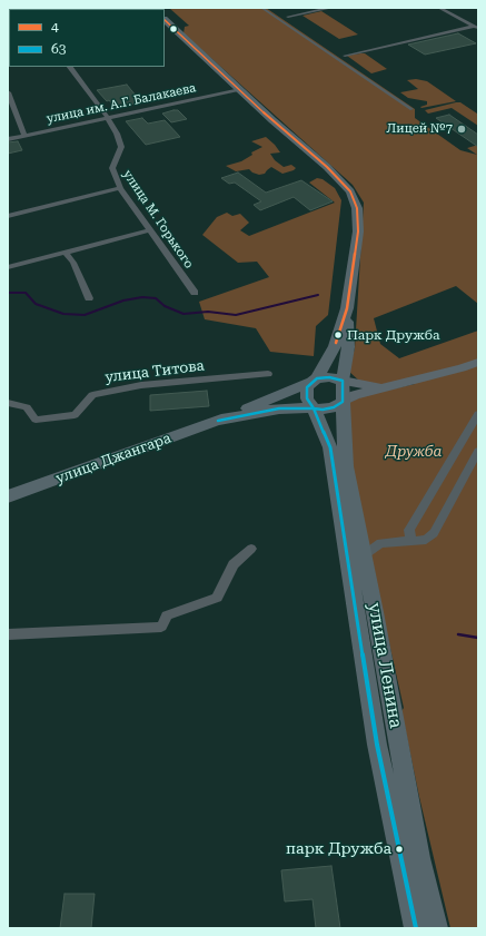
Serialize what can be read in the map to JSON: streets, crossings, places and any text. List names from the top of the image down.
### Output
{
  "streets": {
    "main road": ["улица Джангара", "улица Ленина"],
    "street": ["улица им. А.Г. Балакаева", "улица М. Горького", "улица Титова"]
  },
  "crossings": [
    ["улица им. А.Г. Балакаева", "улица М. Горького"],
    ["улица Джангара", "улица Ленина"]
  ],
  "parks": ["Дружба"],
  "places": ["Лицей №7", "Парк Дружба", "парк Дружба"],
  "lines": ["transit line 4", "transit line 63"],
  "legend": ["4", "63"]
}
